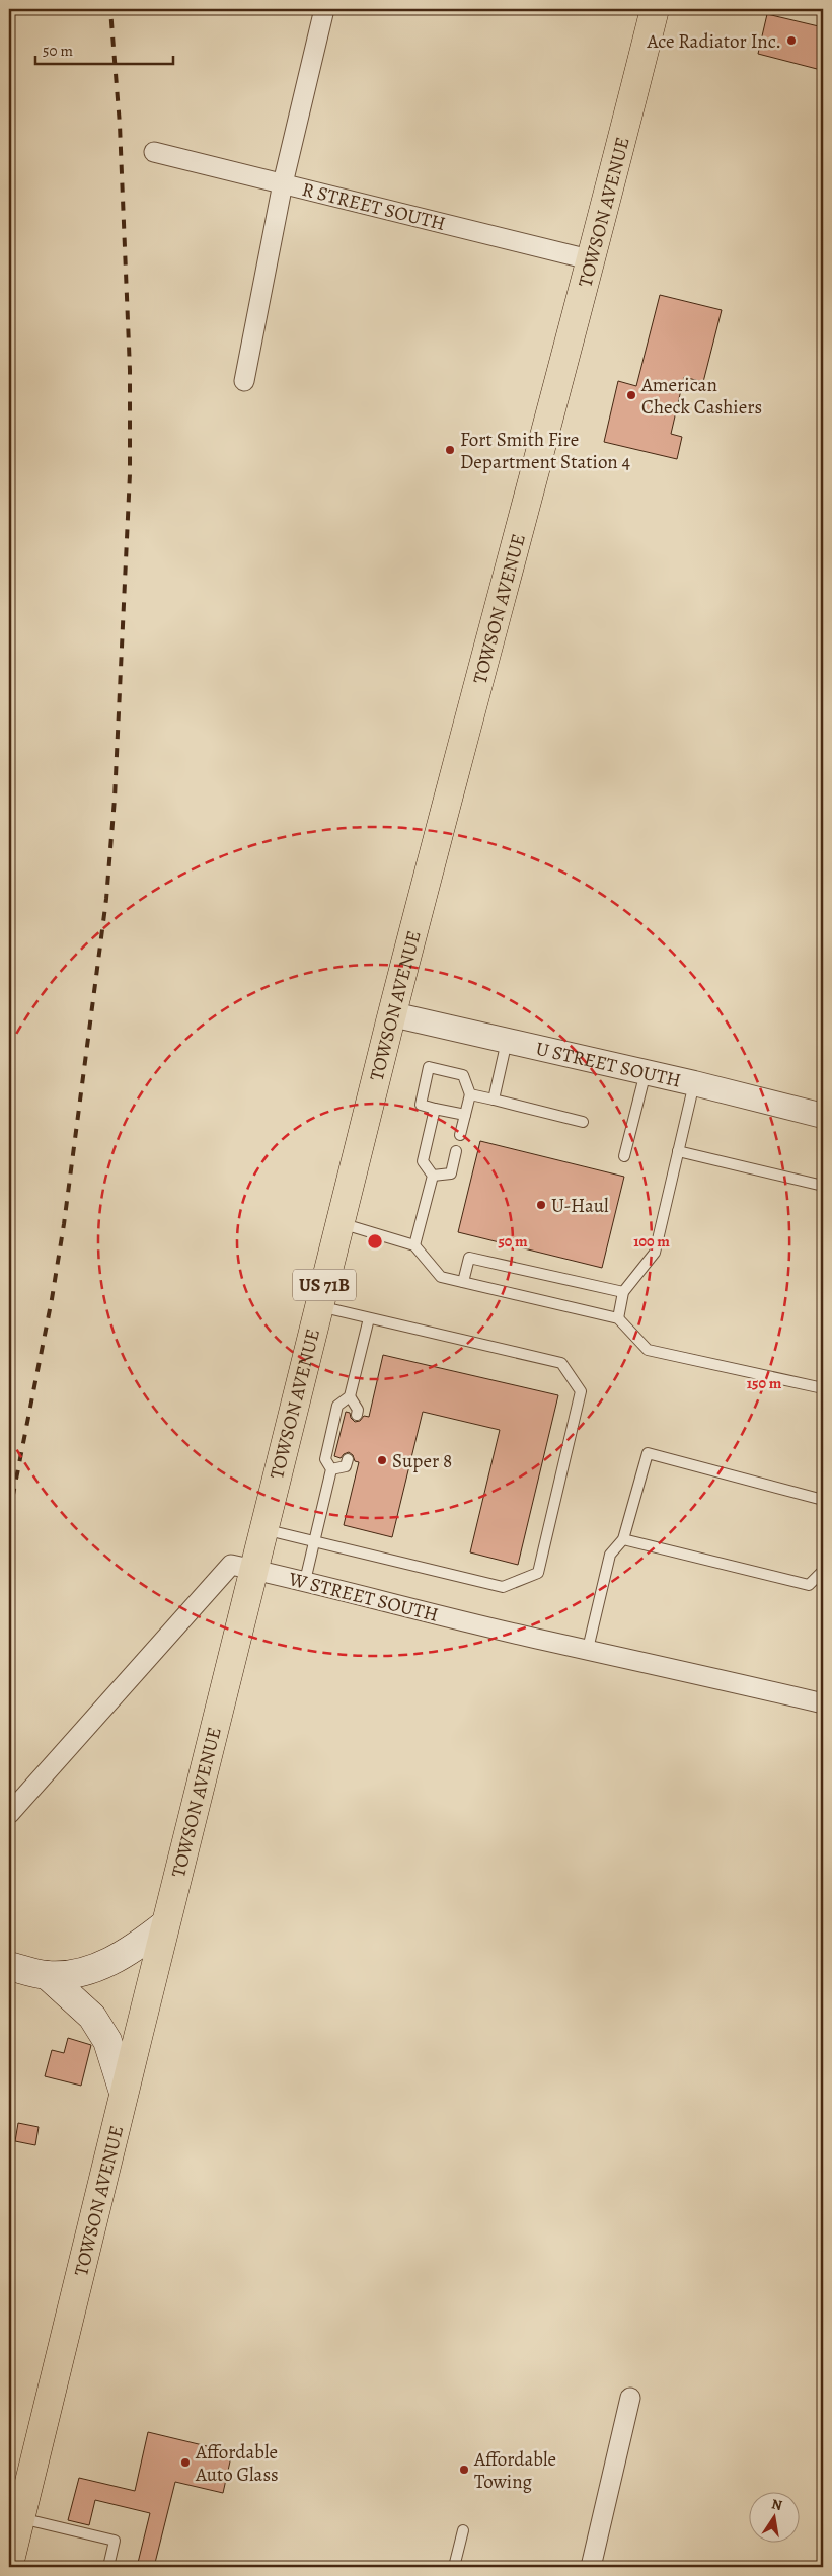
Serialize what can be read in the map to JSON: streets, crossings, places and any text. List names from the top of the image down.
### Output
{
  "streets": {
    "main road": ["TOWSON AVENUE", "US 71B"],
    "street": ["R STREET SOUTH", "U STREET SOUTH", "W STREET SOUTH"]
  },
  "crossings": [
    ["R STREET SOUTH", "TOWSON AVENUE"],
    ["TOWSON AVENUE", "U STREET SOUTH"],
    ["TOWSON AVENUE", "W STREET SOUTH"]
  ],
  "places": [
    "Ace Radiator Inc.",
    "American Check Cashiers",
    "Fort Smith Fire Department Station 4",
    "U-Haul",
    "Super 8",
    "Affordable Auto Glass",
    "Affordable Towing"
  ],
  "scale_bar": "50 m",
  "north": "top",
  "rings": ["50 m", "100 m", "150 m"]
}
